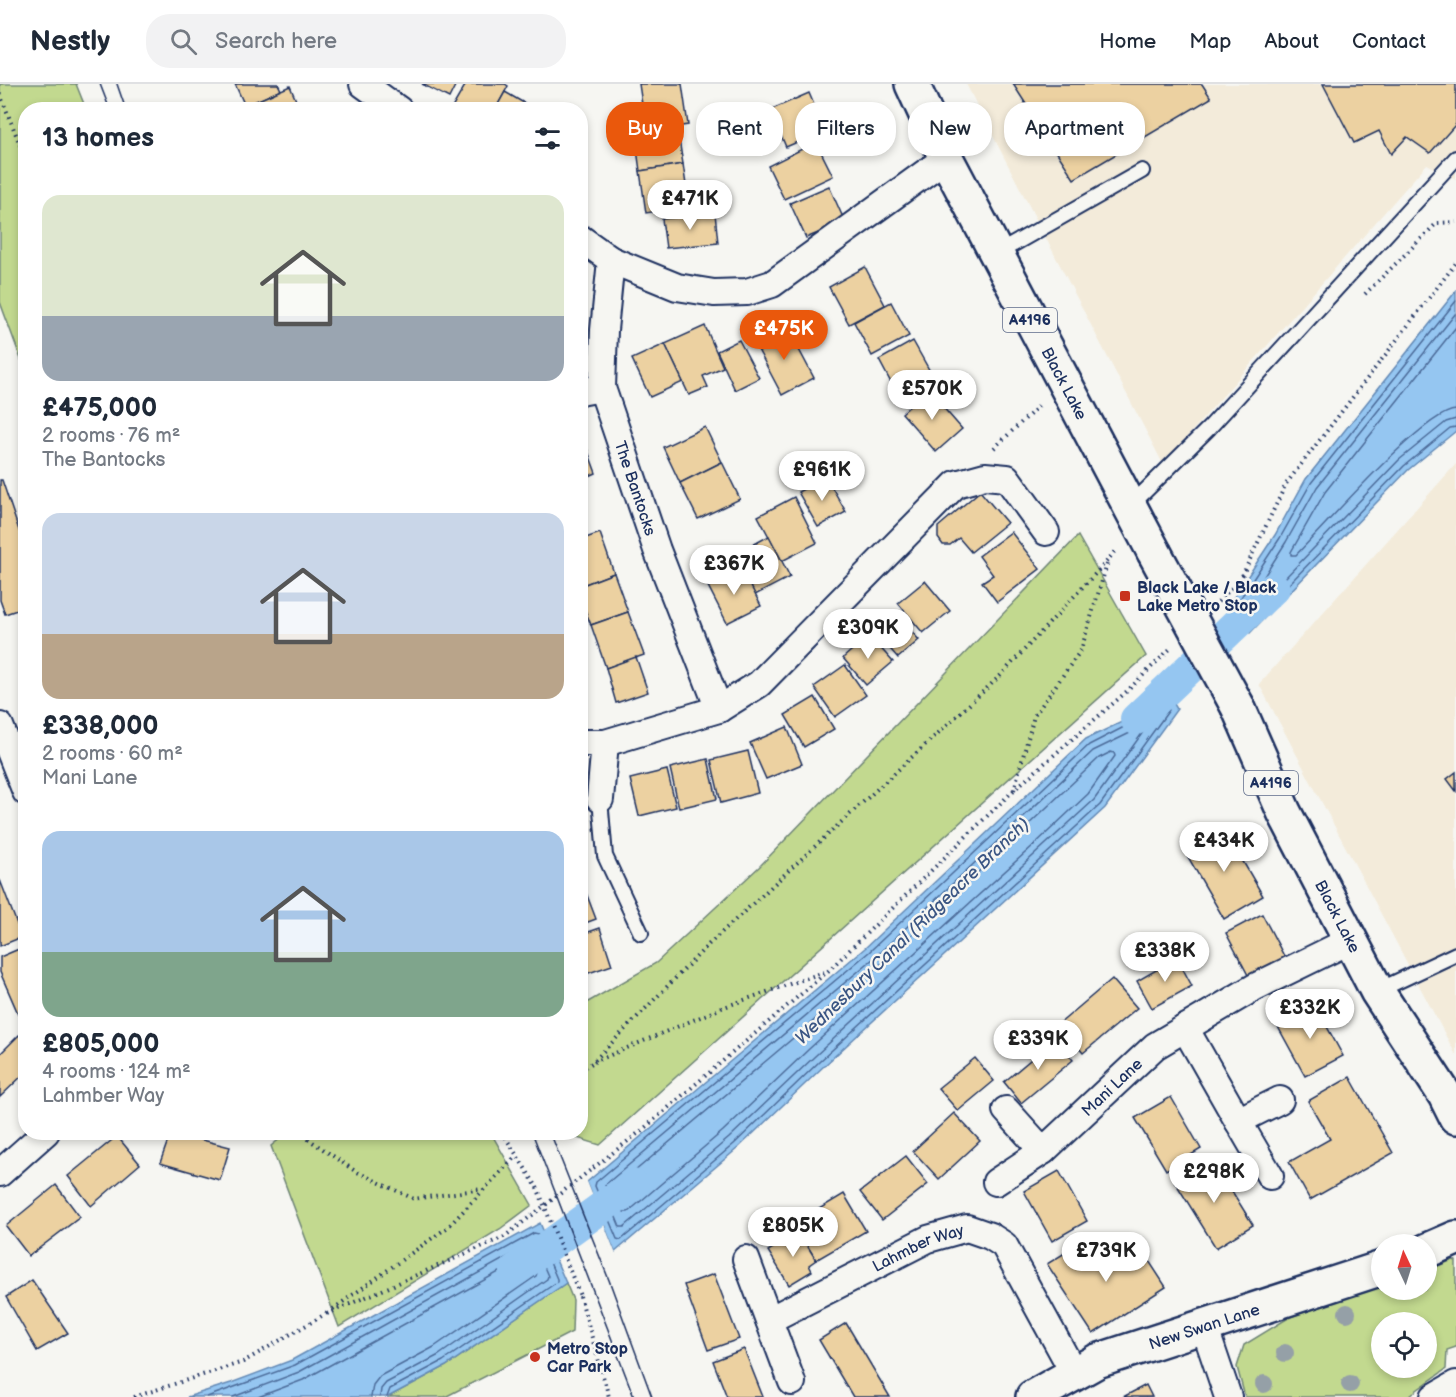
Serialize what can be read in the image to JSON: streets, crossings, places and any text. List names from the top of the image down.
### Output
{
  "streets": {
    "main road": ["A4196", "Black Lake", "New Swan Lane"],
    "street": ["The Bantocks", "Mani Lane", "Lahmber Way"]
  },
  "crossings": [
    ["Black Lake", "Mani Lane"],
    ["Lahmber Way", "New Swan Lane"]
  ],
  "water": ["Wednesbury Canal (Ridgeacre Branch)"],
  "places": {
    "transit": ["Black Lake / Black Lake Metro Stop"],
    "other": ["Metro Stop Car Park"]
  },
  "north": "top",
  "page": {
    "header": "Nestly",
    "search": "Search here",
    "nav": [
      "Home",
      "Map",
      "About",
      "Contact"
    ],
    "chip": [
      "Buy",
      "Rent",
      "Filters",
      "New",
      "Apartment"
    ],
    "heading": "13 homes",
    "list": [
      {
        "name": "£475,000",
        "note": "2 rooms · 76 m² · The Bantocks"
      },
      {
        "name": "£338,000",
        "note": "2 rooms · 60 m² · Mani Lane"
      },
      {
        "name": "£805,000",
        "note": "4 rooms · 124 m² · Lahmber Way"
      }
    ],
    "price": [
      "£471K",
      "£475K",
      "£570K",
      "£961K",
      "£367K",
      "£309K",
      "£434K",
      "£338K",
      "£332K",
      "£339K",
      "£298K",
      "£805K",
      "£739K"
    ]
  }
}
